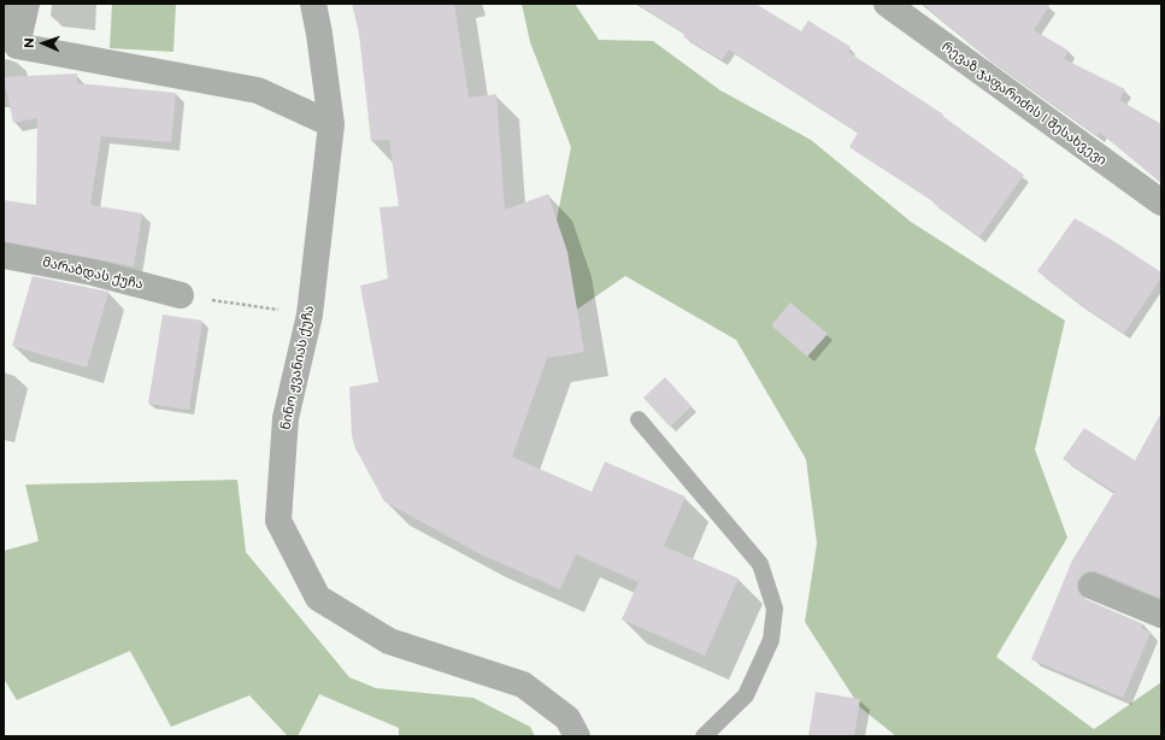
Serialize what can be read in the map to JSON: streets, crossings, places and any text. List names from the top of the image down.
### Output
{
  "streets": {
    "street": ["რევაზ ჯაფარიძის I შესახვევი", "მარაბდას ქუჩა", "ნინო ჟვანიას ქუჩა"]
  },
  "north": "left"
}
